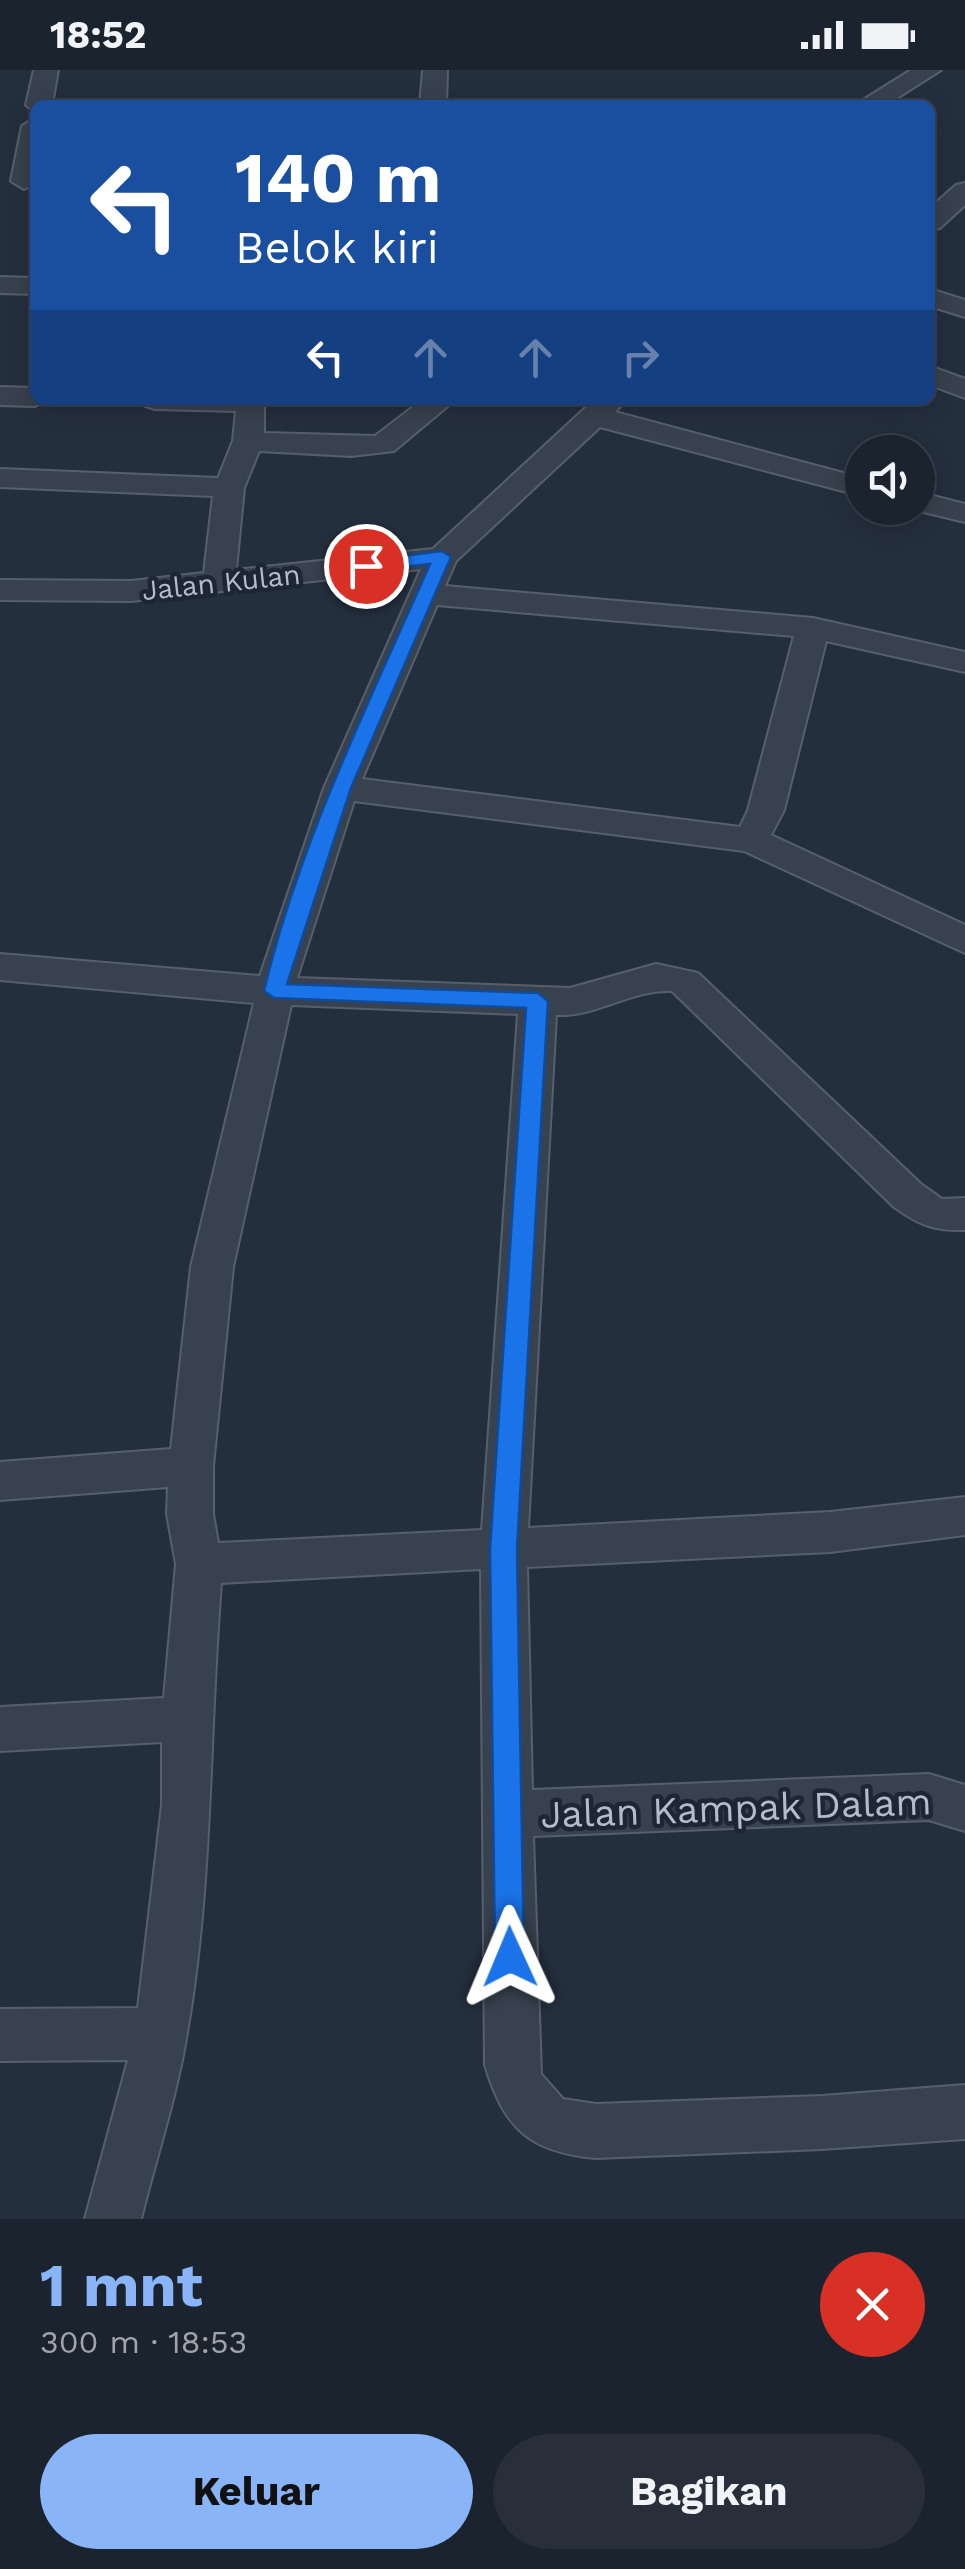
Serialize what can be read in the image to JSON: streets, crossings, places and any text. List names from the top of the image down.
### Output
{
  "streets": {
    "street": ["Jalan Kulan", "Jalan Kampak Dalam"]
  },
  "page": {
    "status": "18:52",
    "turn": ["140 m", "Belok kiri"],
    "heading": ["1 mnt", "300 m · 18:53"],
    "buttons": ["Keluar", "Bagikan"]
  }
}
